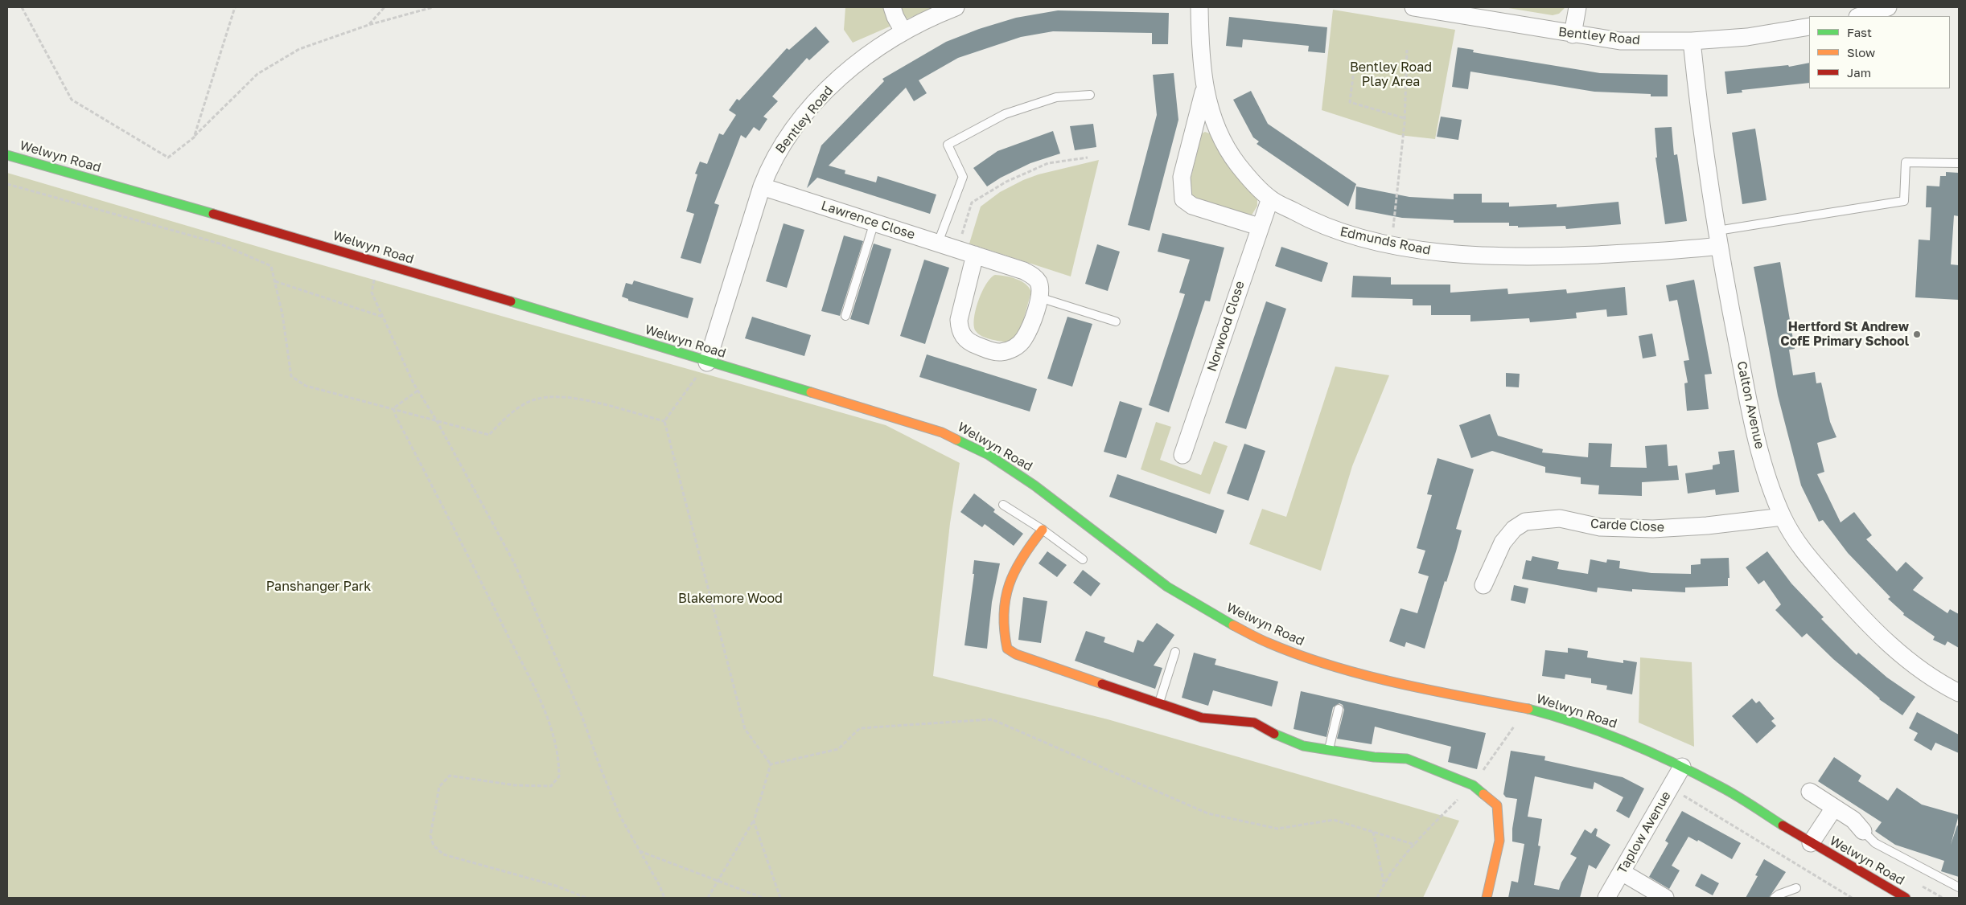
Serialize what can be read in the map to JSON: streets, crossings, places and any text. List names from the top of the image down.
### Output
{
  "streets": {
    "main road": ["Welwyn Road"],
    "street": [
      "Bentley Road",
      "Lawrence Close",
      "Edmunds Road",
      "Norwood Close",
      "Calton Avenue",
      "Carde Close",
      "Taplow Avenue"
    ]
  },
  "crossings": [
    ["Bentley Road", "Welwyn Road"],
    ["Bentley Road", "Lawrence Close"],
    ["Bentley Road", "Calton Avenue"],
    ["Welwyn Road", "Taplow Avenue"],
    ["Edmunds Road", "Norwood Close"],
    ["Edmunds Road", "Calton Avenue"],
    ["Calton Avenue", "Carde Close"]
  ],
  "parks": ["Bentley Road Play Area", "Panshanger Park", "Blakemore Wood"],
  "places": ["Hertford St Andrew CofE Primary School"],
  "legend": ["Fast", "Slow", "Jam"]
}
